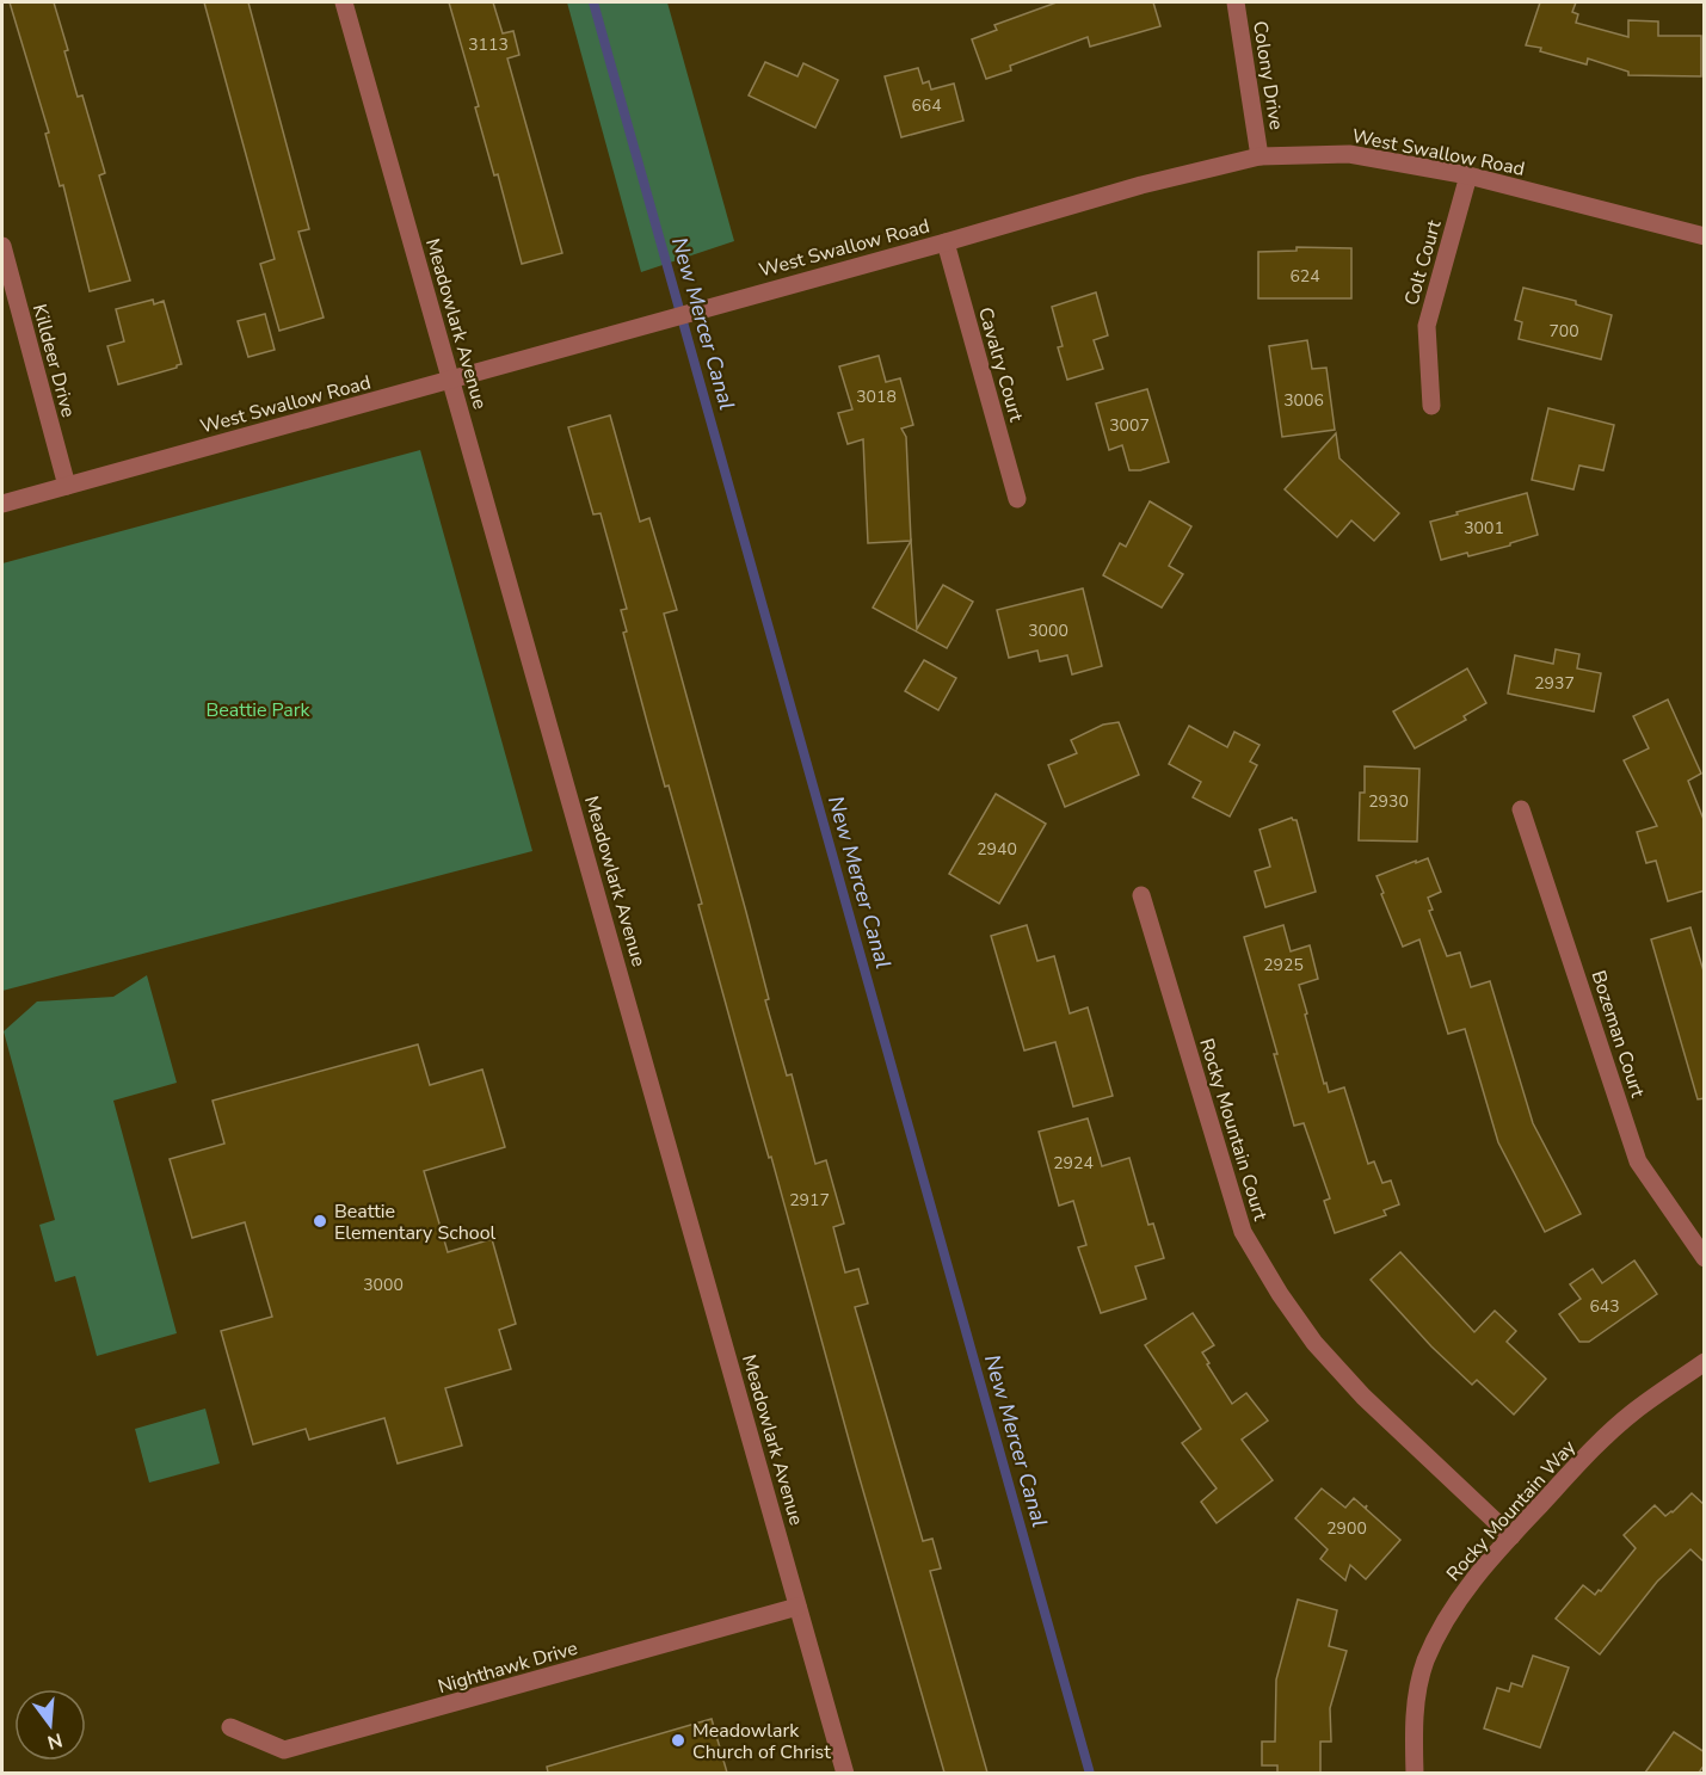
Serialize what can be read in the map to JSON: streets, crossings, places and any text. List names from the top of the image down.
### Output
{
  "streets": {
    "street": [
      "Colony Drive",
      "West Swallow Road",
      "Colt Court",
      "Meadowlark Avenue",
      "Killdeer Drive",
      "Cavalry Court",
      "Bozeman Court",
      "Rocky Mountain Court",
      "Rocky Mountain Way",
      "Nighthawk Drive"
    ]
  },
  "crossings": [
    ["Colony Drive", "West Swallow Road"],
    ["West Swallow Road", "Colt Court"],
    ["West Swallow Road", "Meadowlark Avenue"],
    ["West Swallow Road", "Killdeer Drive"],
    ["West Swallow Road", "Cavalry Court"],
    ["Meadowlark Avenue", "Nighthawk Drive"],
    ["Rocky Mountain Court", "Rocky Mountain Way"]
  ],
  "water": ["New Mercer Canal"],
  "parks": ["Beattie Park"],
  "places": ["Beattie Elementary School", "Meadowlark Church of Christ"],
  "house_numbers": [
    "3113",
    "664",
    "624",
    "700",
    "3018",
    "3006",
    "3007",
    "3001",
    "3000",
    "2937",
    "2930",
    "2940",
    "2925",
    "2924",
    "2917",
    "3000",
    "643",
    "2900"
  ],
  "north": "bottom"
}
